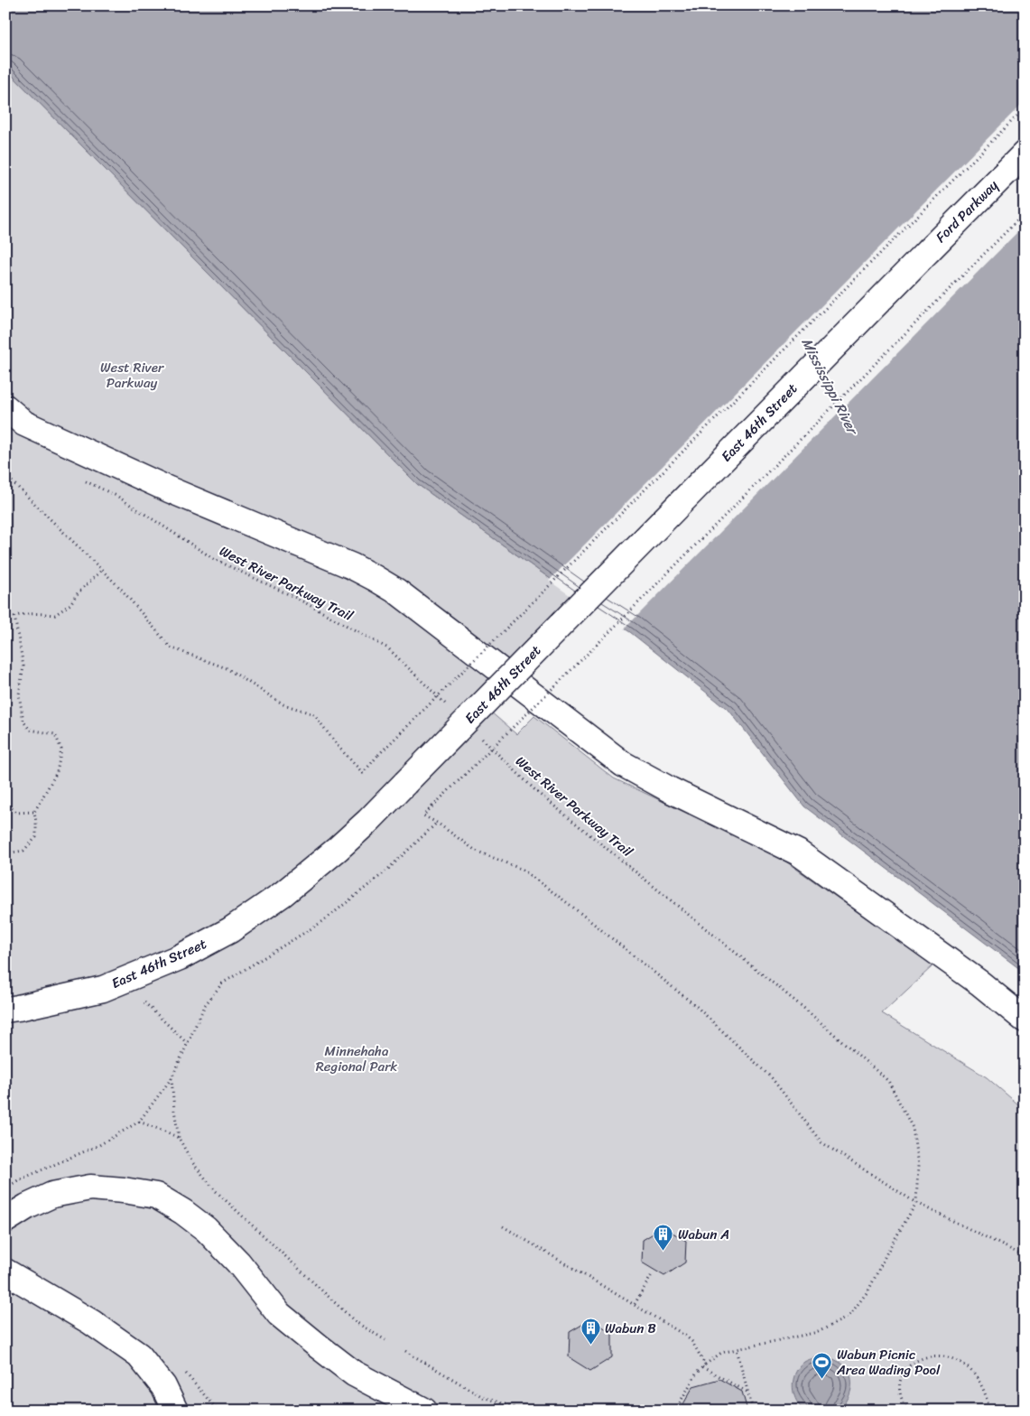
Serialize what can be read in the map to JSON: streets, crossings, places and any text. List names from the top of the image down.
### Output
{
  "streets": {
    "main road": ["Ford Parkway", "East 46th Street"],
    "path": ["West River Parkway Trail"]
  },
  "crossings": [
    ["Ford Parkway", "East 46th Street"]
  ],
  "water": ["Mississippi River"],
  "parks": ["West River Parkway", "Minnehaha Regional Park"],
  "places": {
    "building": ["Wabun A", "Wabun B"],
    "sports": ["Wabun Picnic Area Wading Pool"]
  }
}
